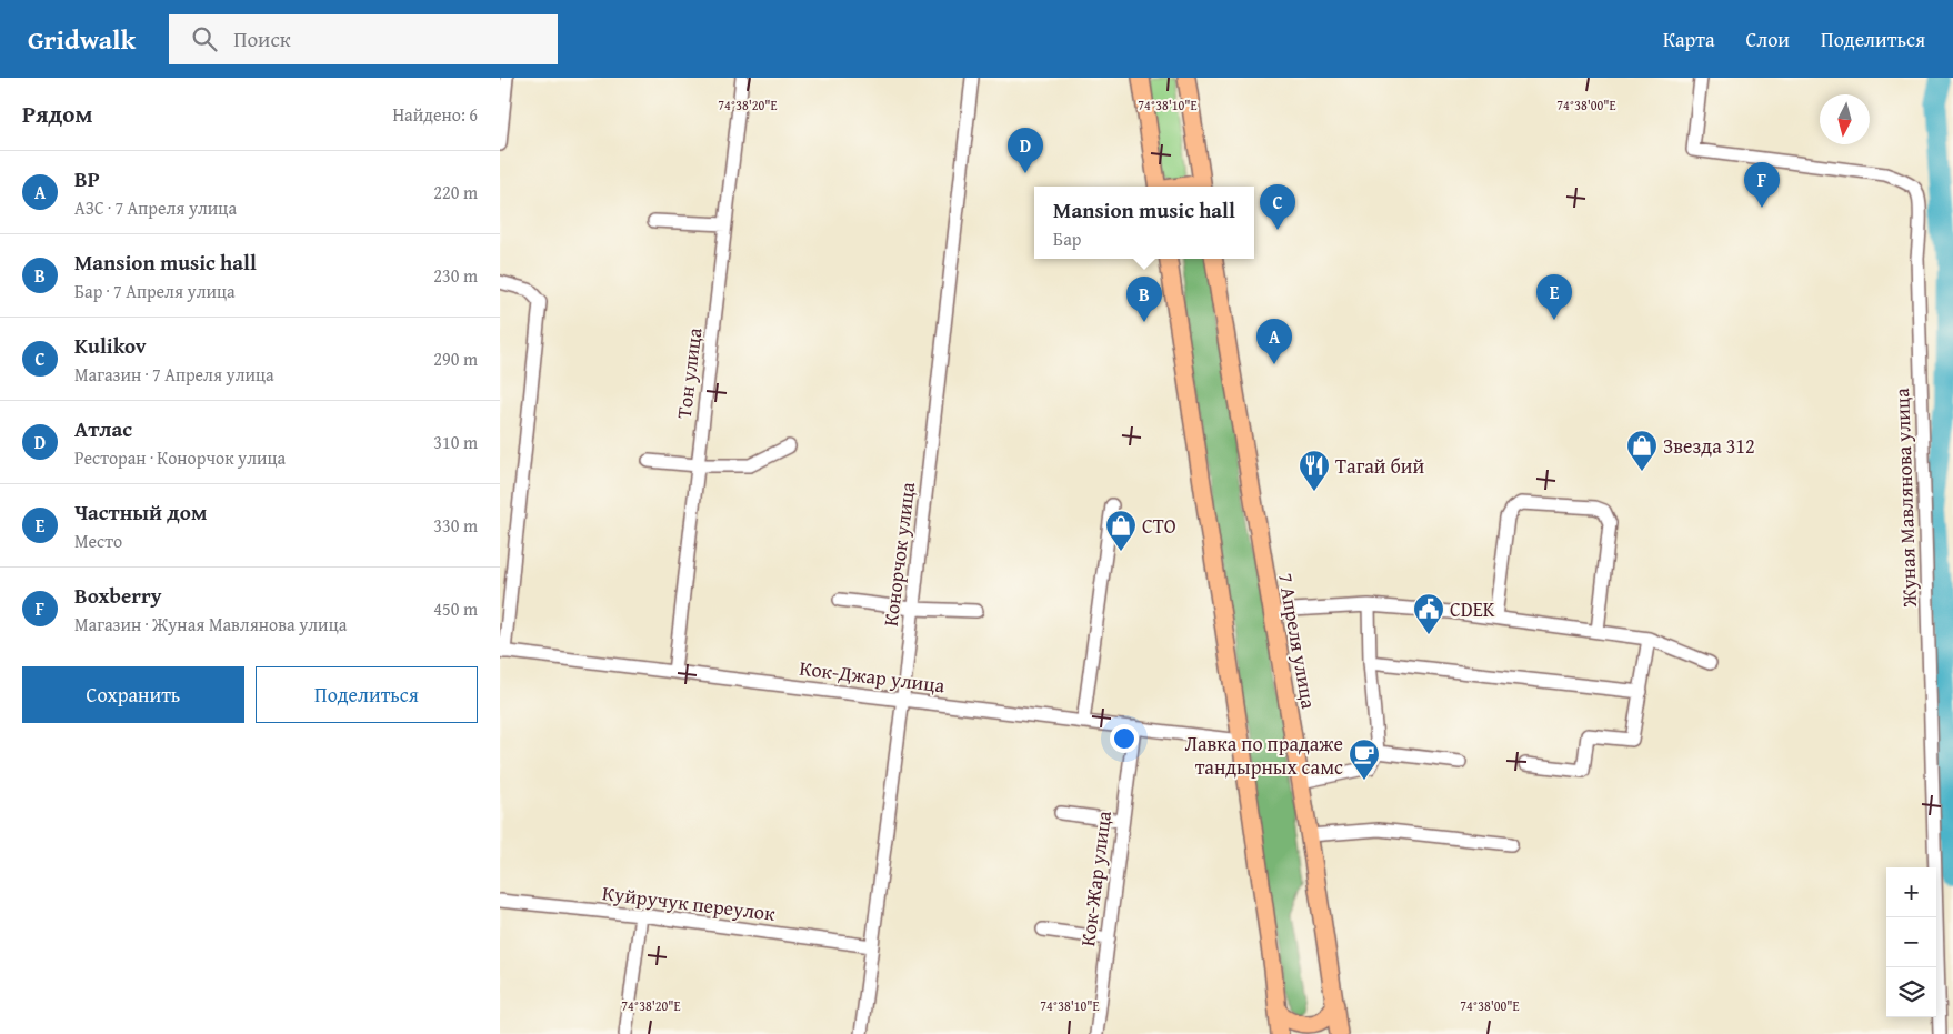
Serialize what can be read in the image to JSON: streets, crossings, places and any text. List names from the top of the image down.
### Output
{
  "streets": {
    "main road": ["7 Апреля улица"],
    "street": [
      "Тон улица",
      "Жуная Мавлянова улица",
      "Конорчок улица",
      "Кок-Джар улица",
      "Кок-Жар улица",
      "Куйручук переулок"
    ]
  },
  "crossings": [
    ["Тон улица", "Кок-Джар улица"],
    ["Конорчок улица", "Кок-Джар улица"],
    ["Конорчок улица", "Куйручук переулок"],
    ["Кок-Джар улица", "Кок-Жар улица"]
  ],
  "places": {
    "shop": ["Звезда 312", "СТО"],
    "restaurant": ["Тагай бий"],
    "public building": ["CDEK"],
    "cafe": ["Лавка по прадаже тандырных самс"]
  },
  "north": "bottom",
  "page": {
    "header": "Gridwalk",
    "search": "Поиск",
    "nav": ["Карта", "Слои", "Поделиться"],
    "heading": ["Рядом", "Найдено: 6"],
    "pins": [
      "D",
      "F",
      "C",
      "E",
      "B",
      "A"
    ],
    "list": [
      {
        "mark": "A",
        "name": "BP",
        "note": "АЗС · 7 Апреля улица",
        "value": "220 m"
      },
      {
        "mark": "B",
        "name": "Mansion music hall",
        "note": "Бар · 7 Апреля улица",
        "value": "230 m"
      },
      {
        "mark": "C",
        "name": "Kulikov",
        "note": "Магазин · 7 Апреля улица",
        "value": "290 m"
      },
      {
        "mark": "D",
        "name": "Атлас",
        "note": "Ресторан · Конорчок улица",
        "value": "310 m"
      },
      {
        "mark": "E",
        "name": "Частный дом",
        "note": "Место",
        "value": "330 m"
      },
      {
        "mark": "F",
        "name": "Boxberry",
        "note": "Магазин · Жуная Мавлянова улица",
        "value": "450 m"
      }
    ],
    "popup": ["Mansion music hall", "Бар"],
    "buttons": ["Сохранить", "Поделиться"],
    "map_buttons": ["+", "−"]
  },
  "coordinates": ["74°38'20\"E", "74°38'10\"E", "74°38'00\"E"]
}
